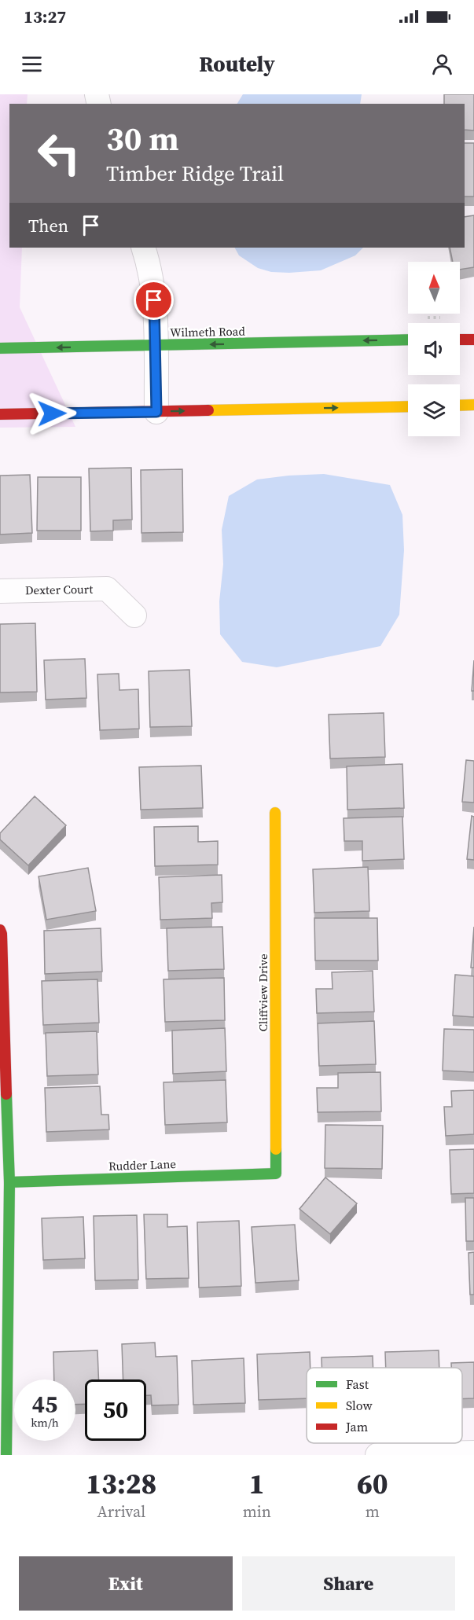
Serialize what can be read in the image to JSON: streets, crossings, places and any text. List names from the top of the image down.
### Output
{
  "streets": {
    "street": [
      "Wilmeth Road",
      "Dexter Court",
      "Cliffview Drive",
      "Rudder Lane"
    ]
  },
  "crossings": [
    ["Cliffview Drive", "Rudder Lane"]
  ],
  "legend": ["Fast", "Slow", "Jam"],
  "north": "top",
  "page": {
    "status": "13:27",
    "header": "Routely",
    "turn": ["30 m", "Timber Ridge Trail"],
    "then": "Then",
    "speed": "45 km/h",
    "limit": "50",
    "eta": [
      "13:28",
      "Arrival",
      "1",
      "min",
      "60",
      "m"
    ],
    "buttons": ["Exit", "Share"]
  }
}
